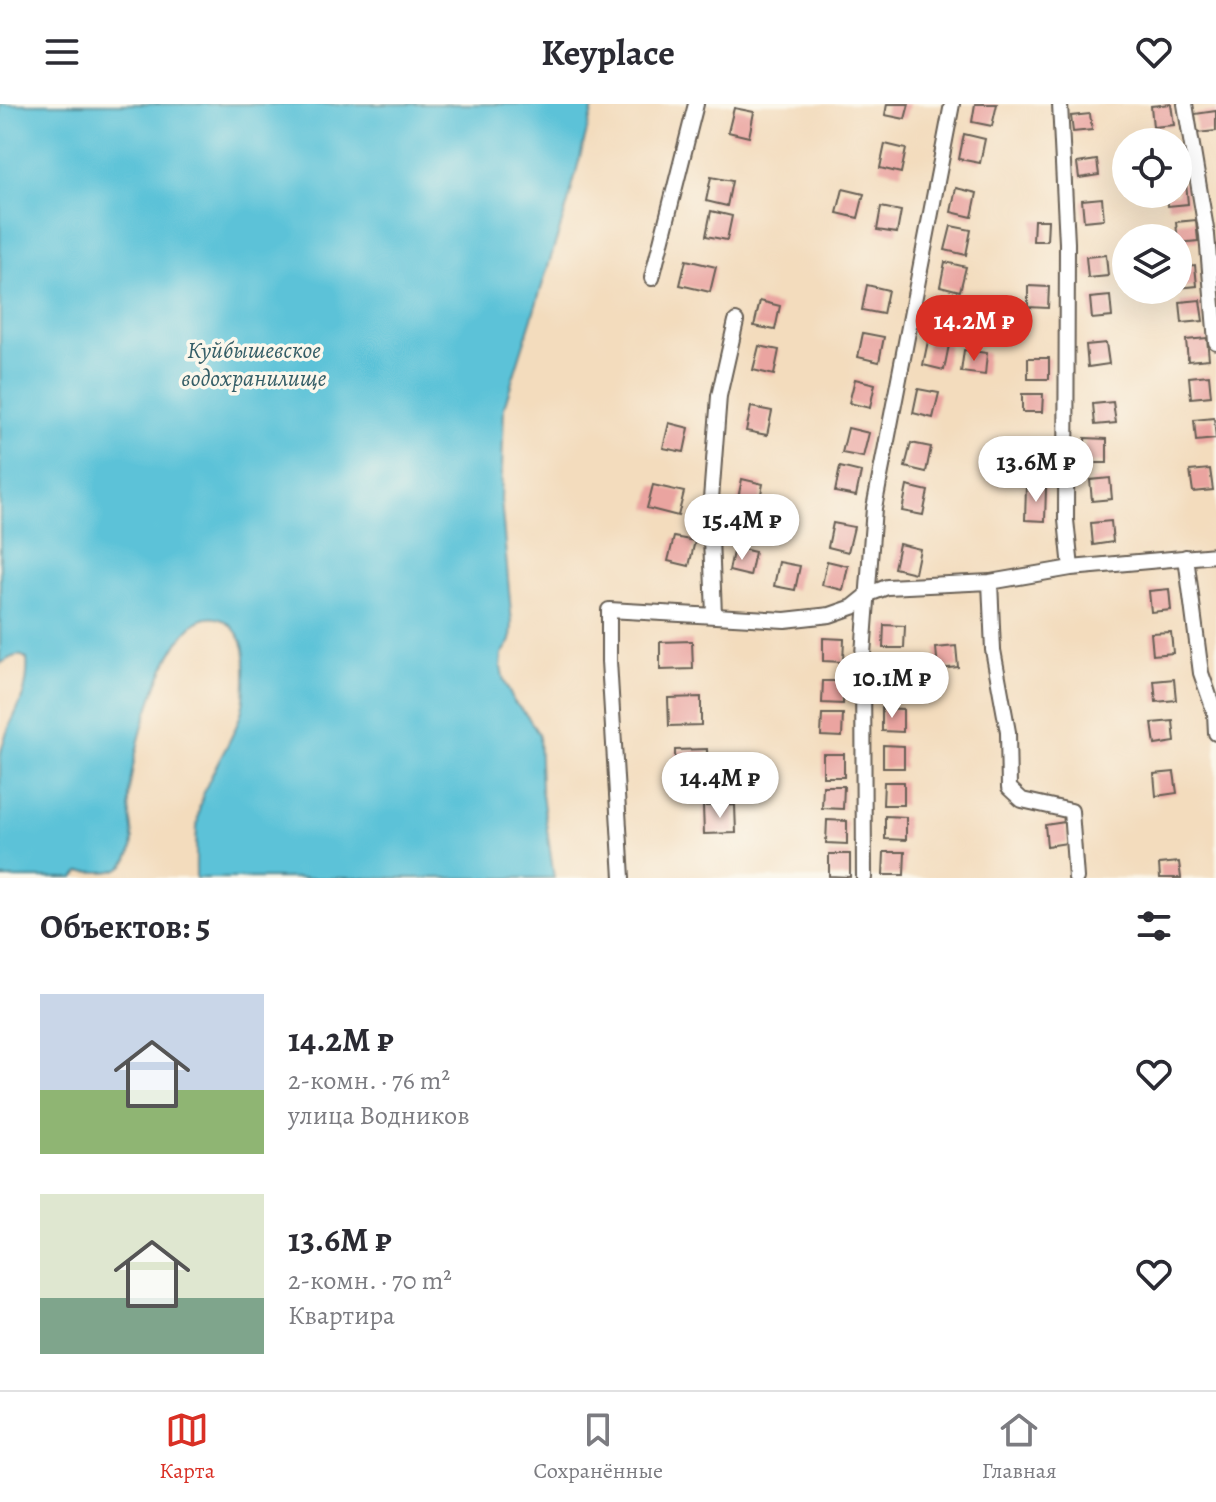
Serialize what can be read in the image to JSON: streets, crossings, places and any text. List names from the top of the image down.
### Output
{
  "water": ["Куйбышевское водохранилище"],
  "page": {
    "header": "Keyplace",
    "price": [
      "14.2M ₽",
      "13.6M ₽",
      "15.4M ₽",
      "10.1M ₽",
      "14.4M ₽"
    ],
    "heading": "Объектов: 5",
    "list": [
      {
        "name": "14.2M ₽",
        "note": "2-комн. · 76 m² · улица Водников"
      },
      {
        "name": "13.6M ₽",
        "note": "2-комн. · 70 m² · Квартира"
      }
    ],
    "tabs": ["Карта", "Сохранённые", "Главная"]
  }
}
